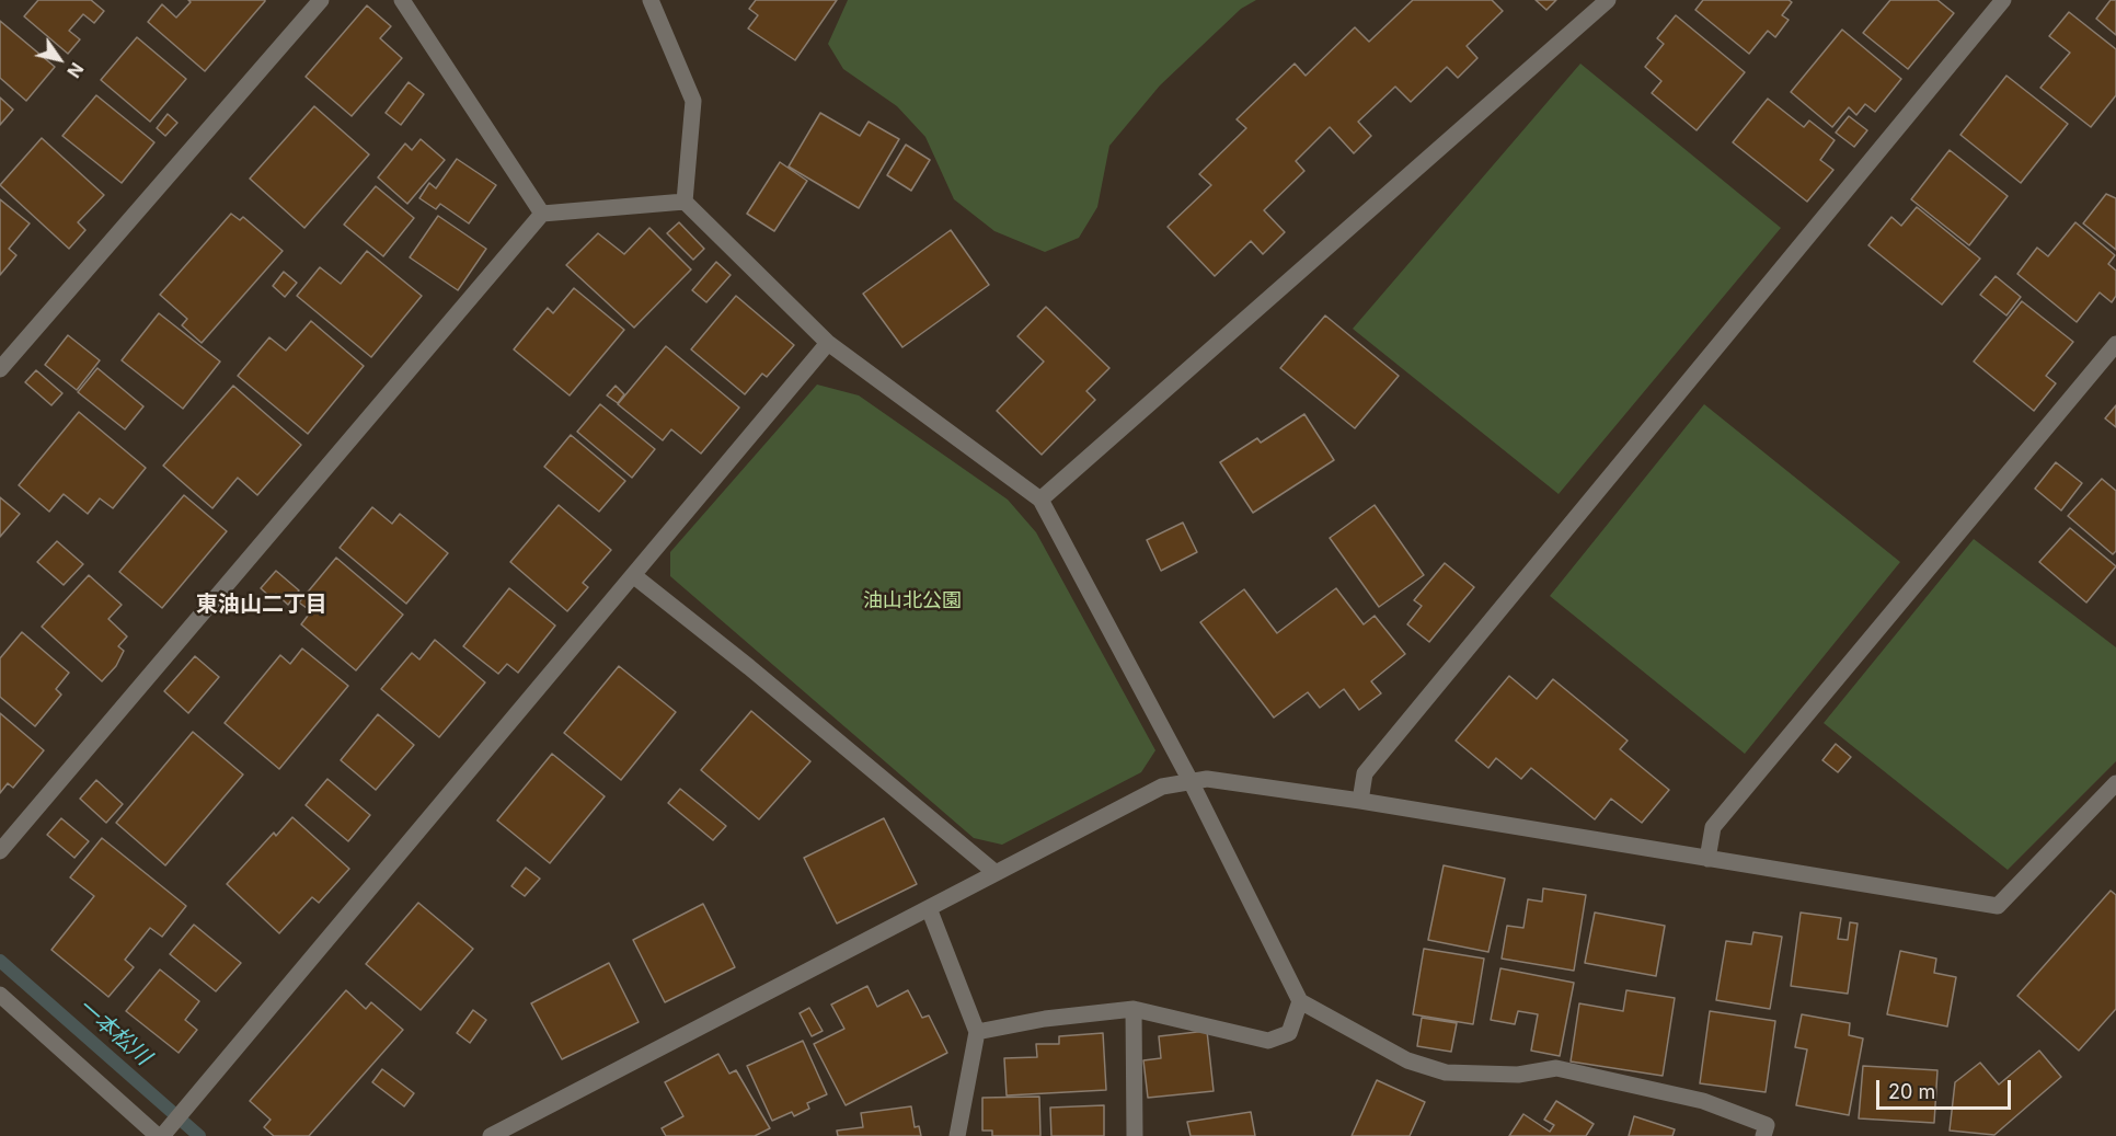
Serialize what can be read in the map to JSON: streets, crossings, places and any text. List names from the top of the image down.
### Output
{
  "districts": ["東油山二丁目"],
  "water": ["一本松川"],
  "parks": ["油山北公園"],
  "scale_bar": "20 m",
  "north": "bottom right"
}
